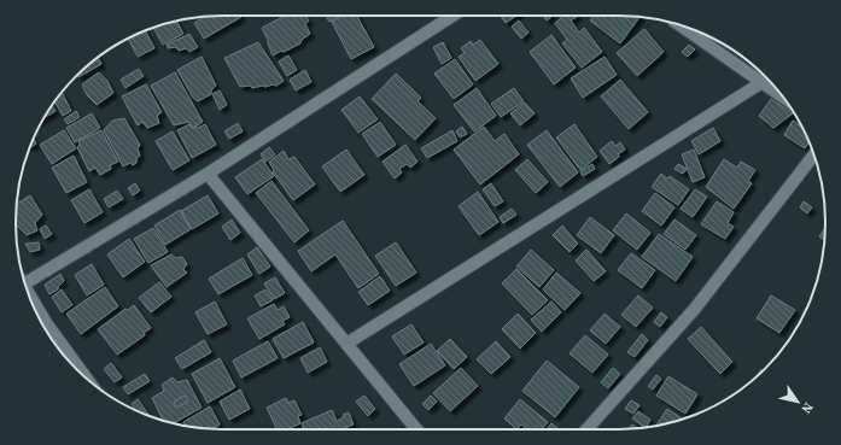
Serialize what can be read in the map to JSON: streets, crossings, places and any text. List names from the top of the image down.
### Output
{
  "north": "bottom right"
}
